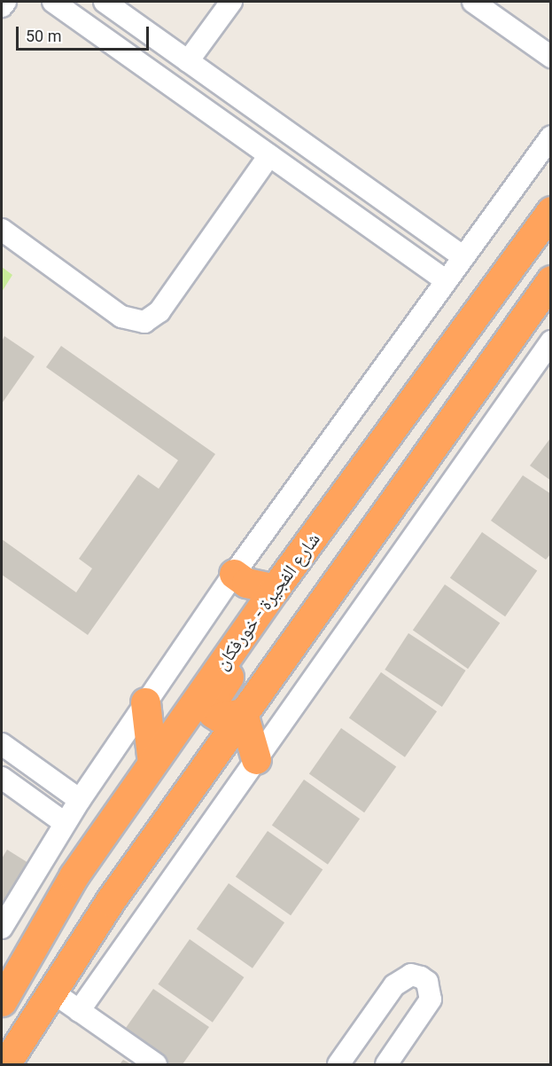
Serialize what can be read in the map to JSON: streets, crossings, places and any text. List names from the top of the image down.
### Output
{
  "streets": {
    "highway": ["شارع الفجيرة - خورفكان"]
  },
  "scale_bar": "50 m"
}
